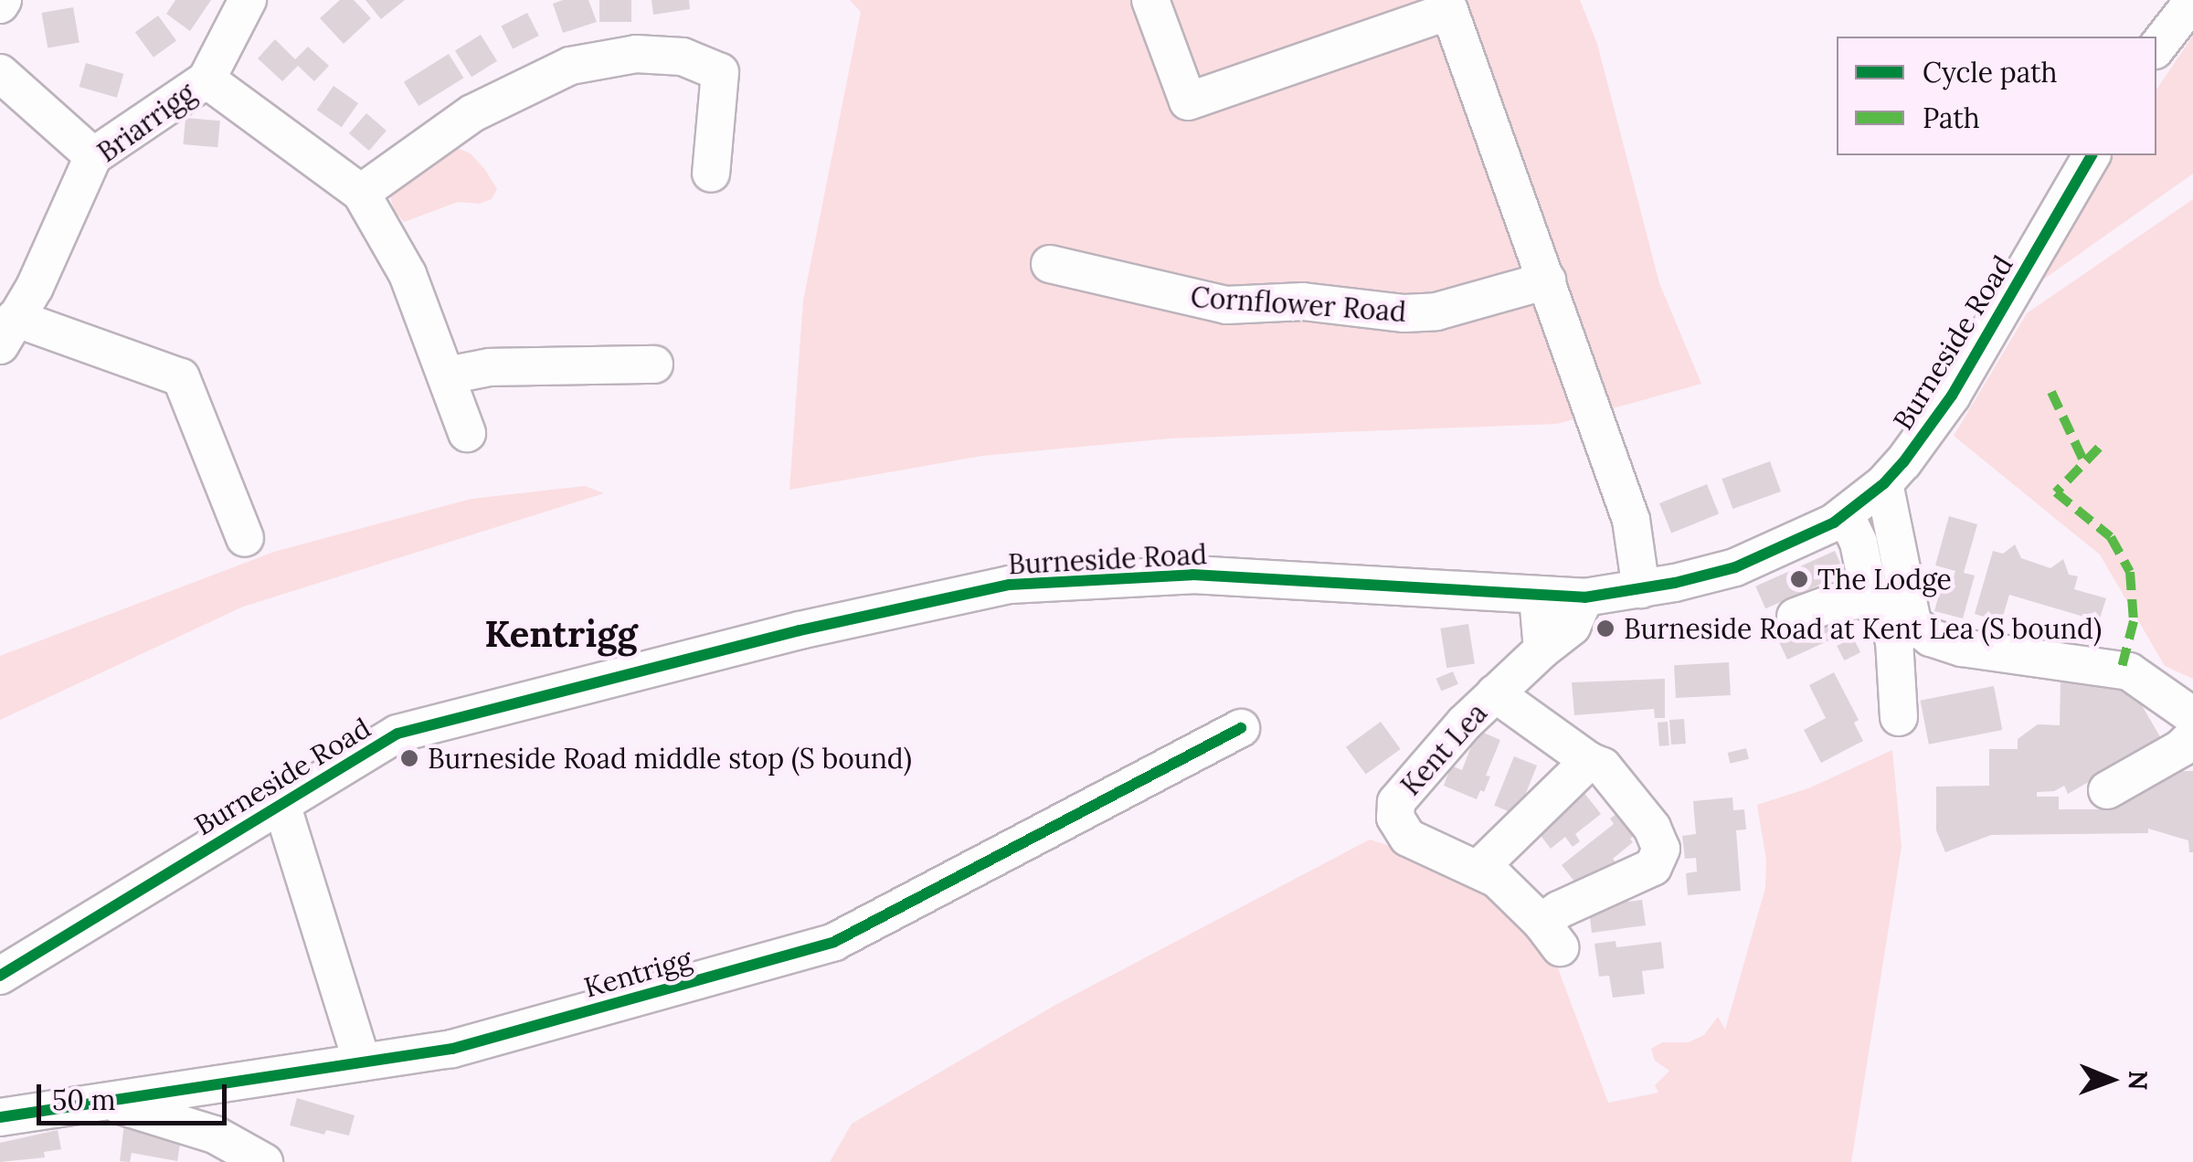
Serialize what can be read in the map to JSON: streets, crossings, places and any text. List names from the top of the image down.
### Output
{
  "streets": {
    "street": [
      "Briarrigg",
      "Cornflower Road",
      "Burneside Road",
      "Kent Lea",
      "Kentrigg"
    ]
  },
  "crossings": [
    ["Burneside Road", "Kent Lea"]
  ],
  "districts": ["Kentrigg"],
  "places": ["The Lodge", "Burneside Road at Kent Lea (S bound)", "Burneside Road middle stop (S bound)"],
  "legend": ["Cycle path", "Path"],
  "scale_bar": "50 m",
  "north": "right"
}
